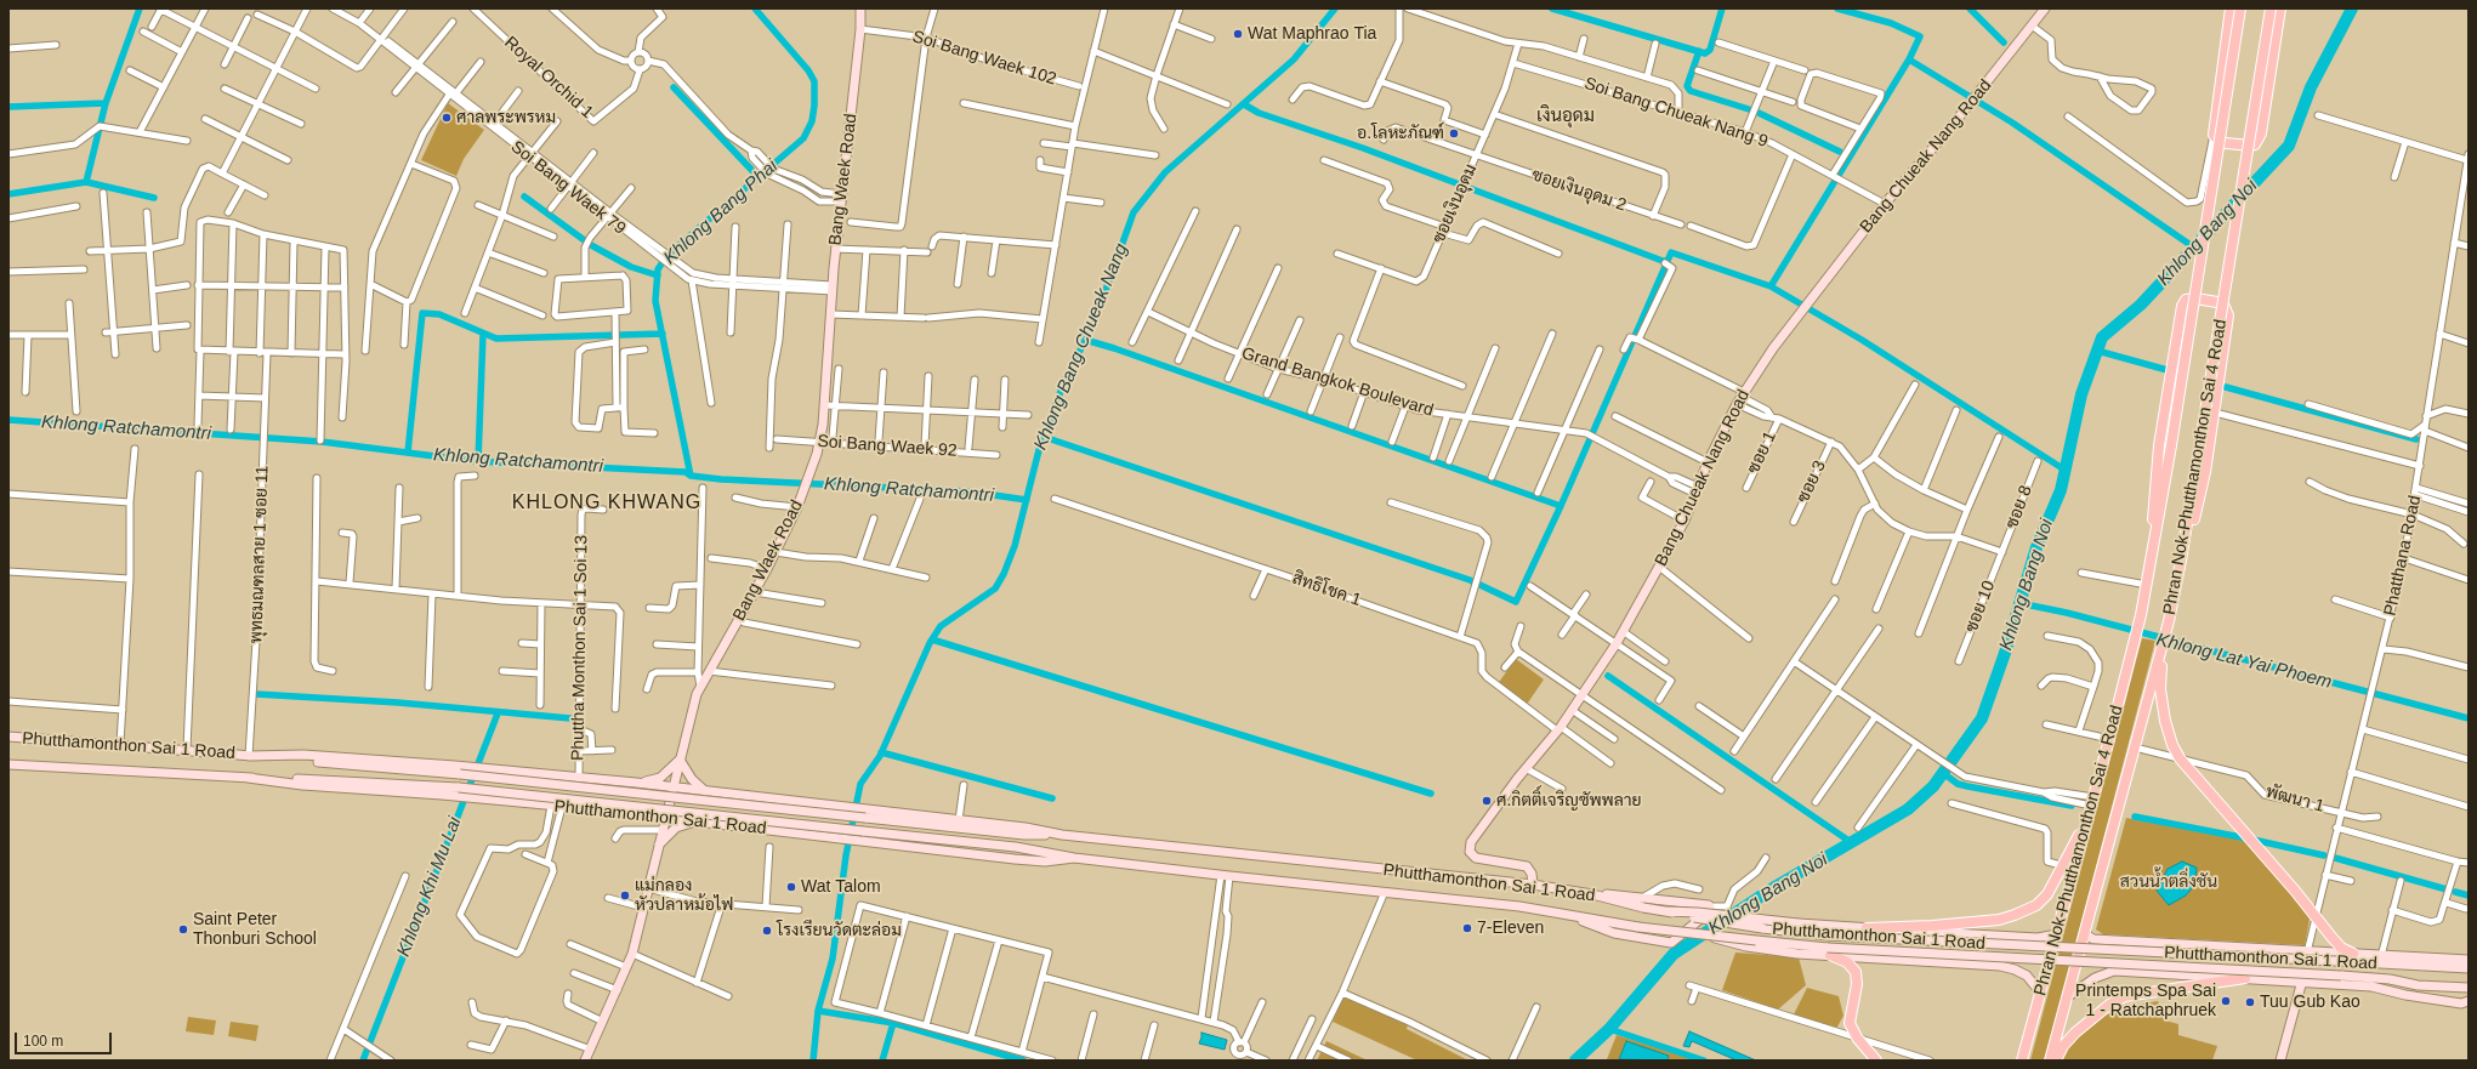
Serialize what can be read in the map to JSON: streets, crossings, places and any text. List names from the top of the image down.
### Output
{
  "streets": {
    "main road": [
      "Bang Chueak Nang Road",
      "Bang Waek Road",
      "Phran Nok-Phutthamonthon Sai 4 Road",
      "Phutthamonthon Sai 1 Road"
    ],
    "street": [
      "Soi Bang Waek 102",
      "Royal Orchid 1",
      "Soi Bang Chueak Nang 9",
      "Soi Bang Waek 79",
      "ซอยเงินอุดม 2",
      "ซอยเงินอุดม",
      "Grand Bangkok Boulevard",
      "Soi Bang Waek 92",
      "ซอย 1",
      "ซอย 3",
      "ซอย 8",
      "พุทธมณฑลสาย 1 ซอย 11",
      "Phatthana Road",
      "สิทธิโชค 1",
      "ซอย 10",
      "Phuttha Monthon Sai 1 Soi 13",
      "พัฒนา 1"
    ]
  },
  "crossings": [
    ["Soi Bang Waek 102", "Bang Waek Road"],
    ["Soi Bang Chueak Nang 9", "Bang Chueak Nang Road"],
    ["Soi Bang Chueak Nang 9", "ซอยเงินอุดม"],
    ["Bang Chueak Nang Road", "Grand Bangkok Boulevard"],
    ["Bang Chueak Nang Road", "สิทธิโชค 1"],
    ["Bang Chueak Nang Road", "Phutthamonthon Sai 1 Road"],
    ["Bang Waek Road", "Soi Bang Waek 79"],
    ["Bang Waek Road", "Soi Bang Waek 92"],
    ["Bang Waek Road", "Phutthamonthon Sai 1 Road"],
    ["ซอยเงินอุดม 2", "ซอยเงินอุดม"],
    ["Phran Nok-Phutthamonthon Sai 4 Road", "พัฒนา 1"],
    ["ซอย 8", "ซอย 10"],
    ["พุทธมณฑลสาย 1 ซอย 11", "Phutthamonthon Sai 1 Road"],
    ["Phatthana Road", "พัฒนา 1"],
    ["Phuttha Monthon Sai 1 Soi 13", "Phutthamonthon Sai 1 Road"]
  ],
  "districts": ["เงินอุดม", "KHLONG KHWANG"],
  "water": [
    "Khlong Bang Phai",
    "Khlong Bang Noi",
    "Khlong Bang Chueak Nang",
    "Khlong Ratchamontri",
    "Khlong Lat Yai Phoem",
    "Khlong Khi Mu Lai"
  ],
  "parks": ["สวนน้ำตลิ่งชัน"],
  "places": [
    "Wat Maphrao Tia",
    "ศาลพระพรหม",
    "อ.โลหะภัณฑ์",
    "ศ.กิตติ์เจริญซัพพลาย",
    "Wat Talom",
    "แม่กลอง หัวปลาหม้อไฟ",
    "7-Eleven",
    "Saint Peter Thonburi School",
    "โรงเรียนวัดตะล่อม",
    "Printemps Spa Sai 1 - Ratchaphruek",
    "Tuu Gub Kao"
  ],
  "scale_bar": "100 m"
}
